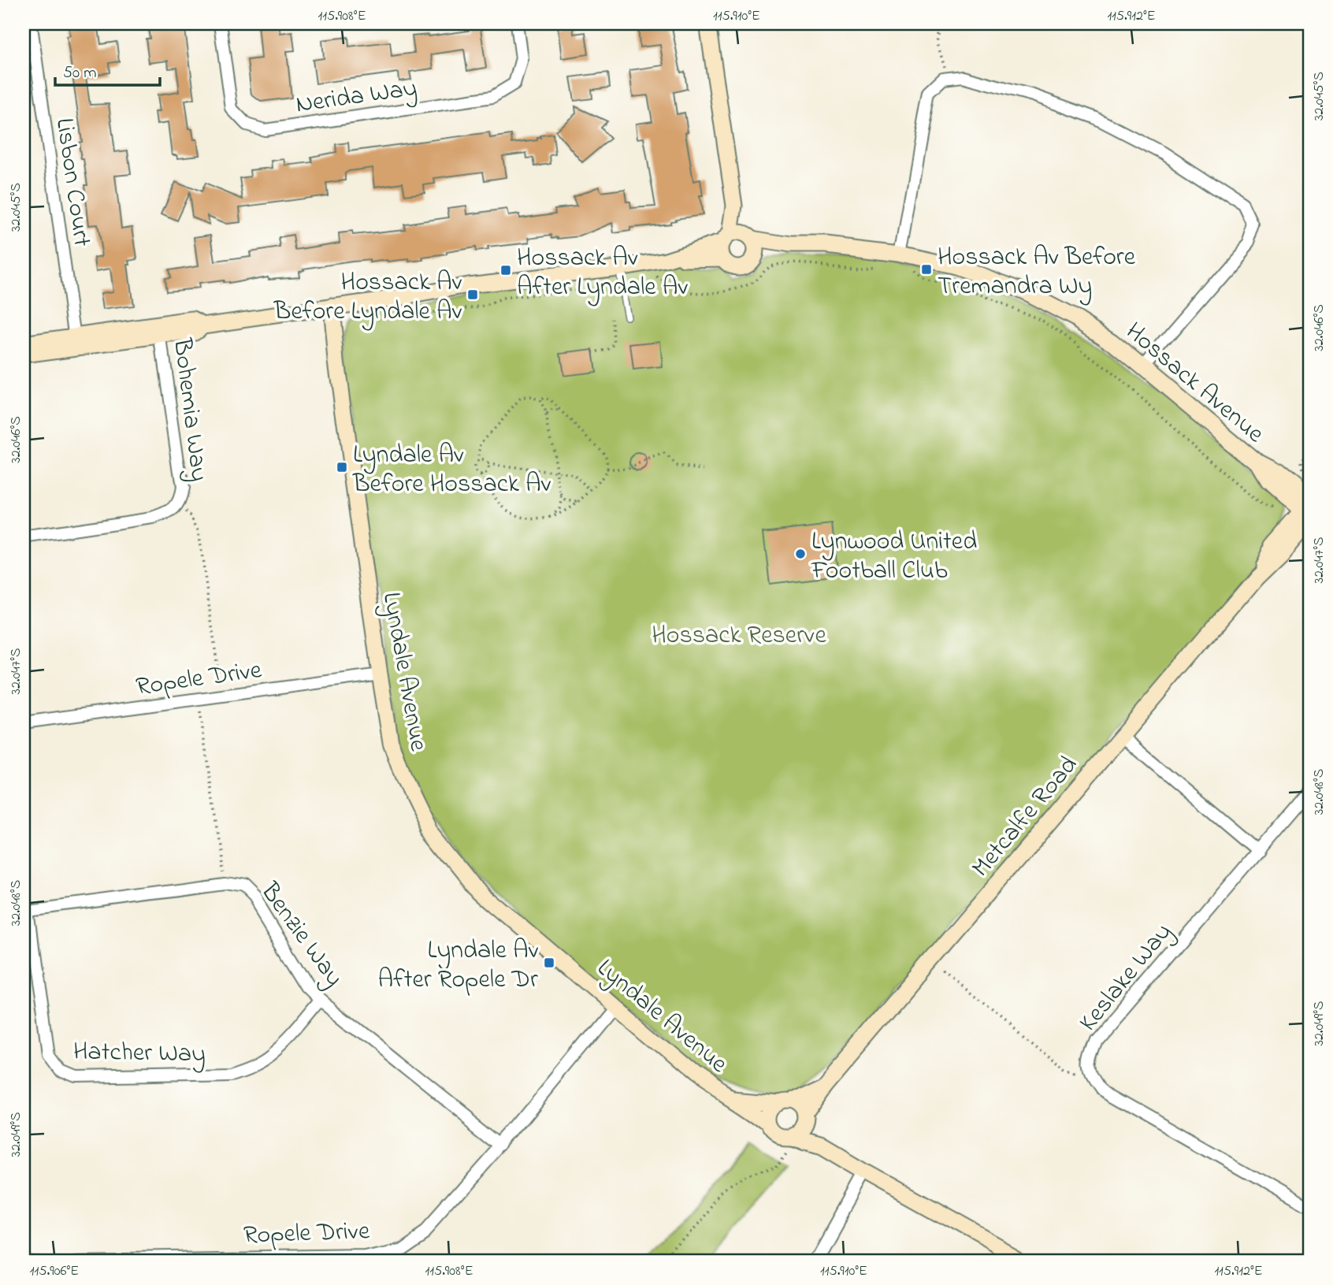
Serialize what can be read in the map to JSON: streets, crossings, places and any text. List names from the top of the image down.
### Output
{
  "streets": {
    "street": [
      "Nerida Way",
      "Lisbon Court",
      "Hossack Avenue",
      "Bohemia Way",
      "Lyndale Avenue",
      "Ropele Drive",
      "Metcalfe Road",
      "Benzie Way",
      "Keslake Way",
      "Hatcher Way"
    ]
  },
  "crossings": [
    ["Lisbon Court", "Hossack Avenue"],
    ["Hossack Avenue", "Bohemia Way"],
    ["Hossack Avenue", "Lyndale Avenue"],
    ["Hossack Avenue", "Metcalfe Road"],
    ["Lyndale Avenue", "Ropele Drive"],
    ["Lyndale Avenue", "Metcalfe Road"],
    ["Ropele Drive", "Benzie Way"],
    ["Benzie Way", "Hatcher Way"]
  ],
  "parks": ["Hossack Reserve"],
  "places": {
    "transit": [
      "Hossack Av Before Tremandra Wy",
      "Hossack Av After Lyndale Av",
      "Hossack Av Before Lyndale Av",
      "Lyndale Av Before Hossack Av",
      "Lyndale Av After Ropele Dr"
    ],
    "other": ["Lynwood United Football Club"]
  },
  "scale_bar": "50 m",
  "coordinates": [
    "115.908°E",
    "115.910°E",
    "115.912°E",
    "32.045°S",
    "32.046°S",
    "32.047°S",
    "32.048°S",
    "32.049°S",
    "115.906°E"
  ]
}
